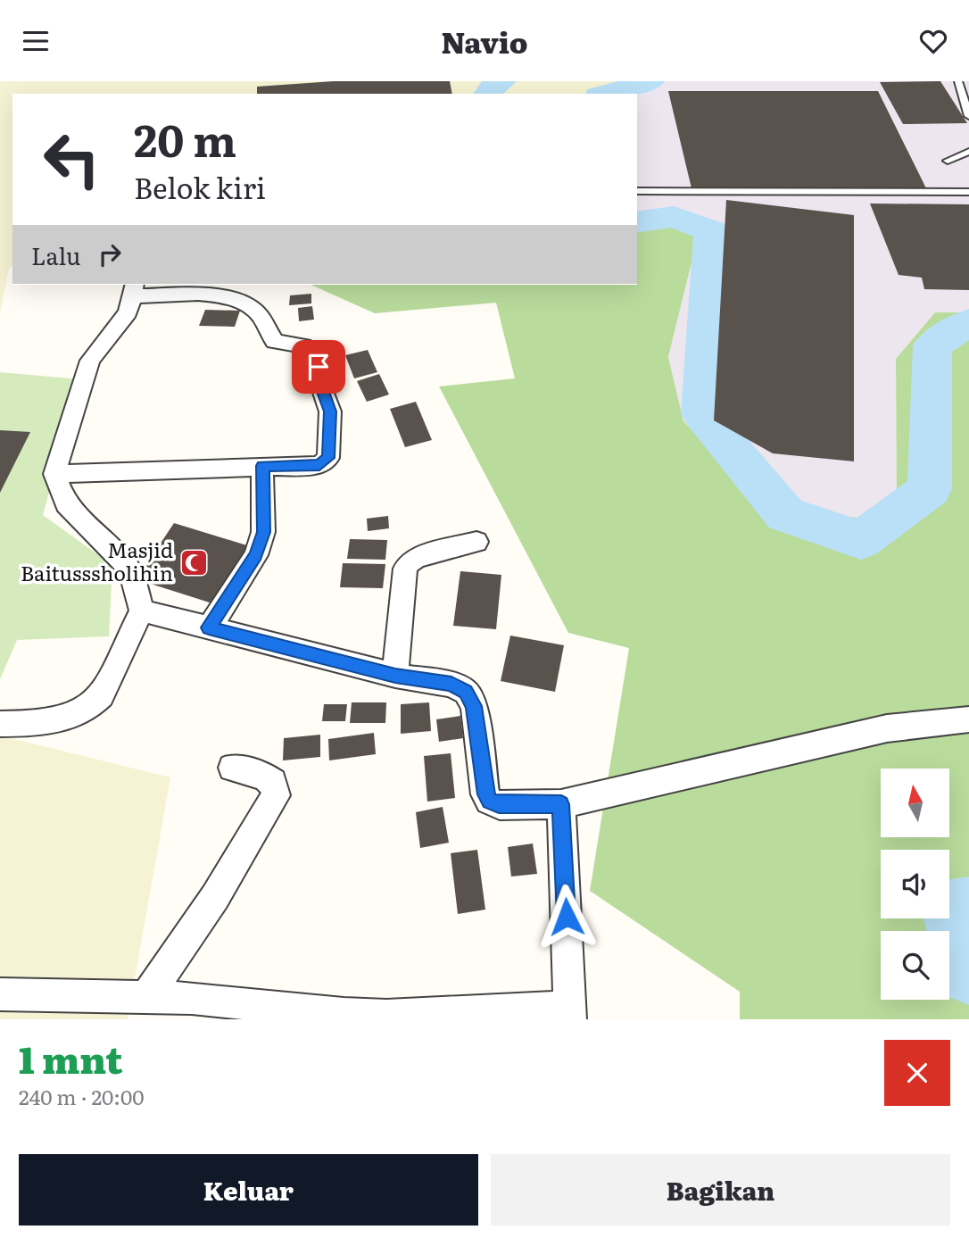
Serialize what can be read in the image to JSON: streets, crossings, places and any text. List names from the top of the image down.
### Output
{
  "places": {
    "mosque": ["Masjid Baitusssholihin"]
  },
  "north": "top",
  "page": {
    "header": "Navio",
    "turn": ["20 m", "Belok kiri"],
    "then": "Lalu",
    "heading": ["1 mnt", "240 m · 20:00"],
    "buttons": ["Keluar", "Bagikan"]
  }
}
